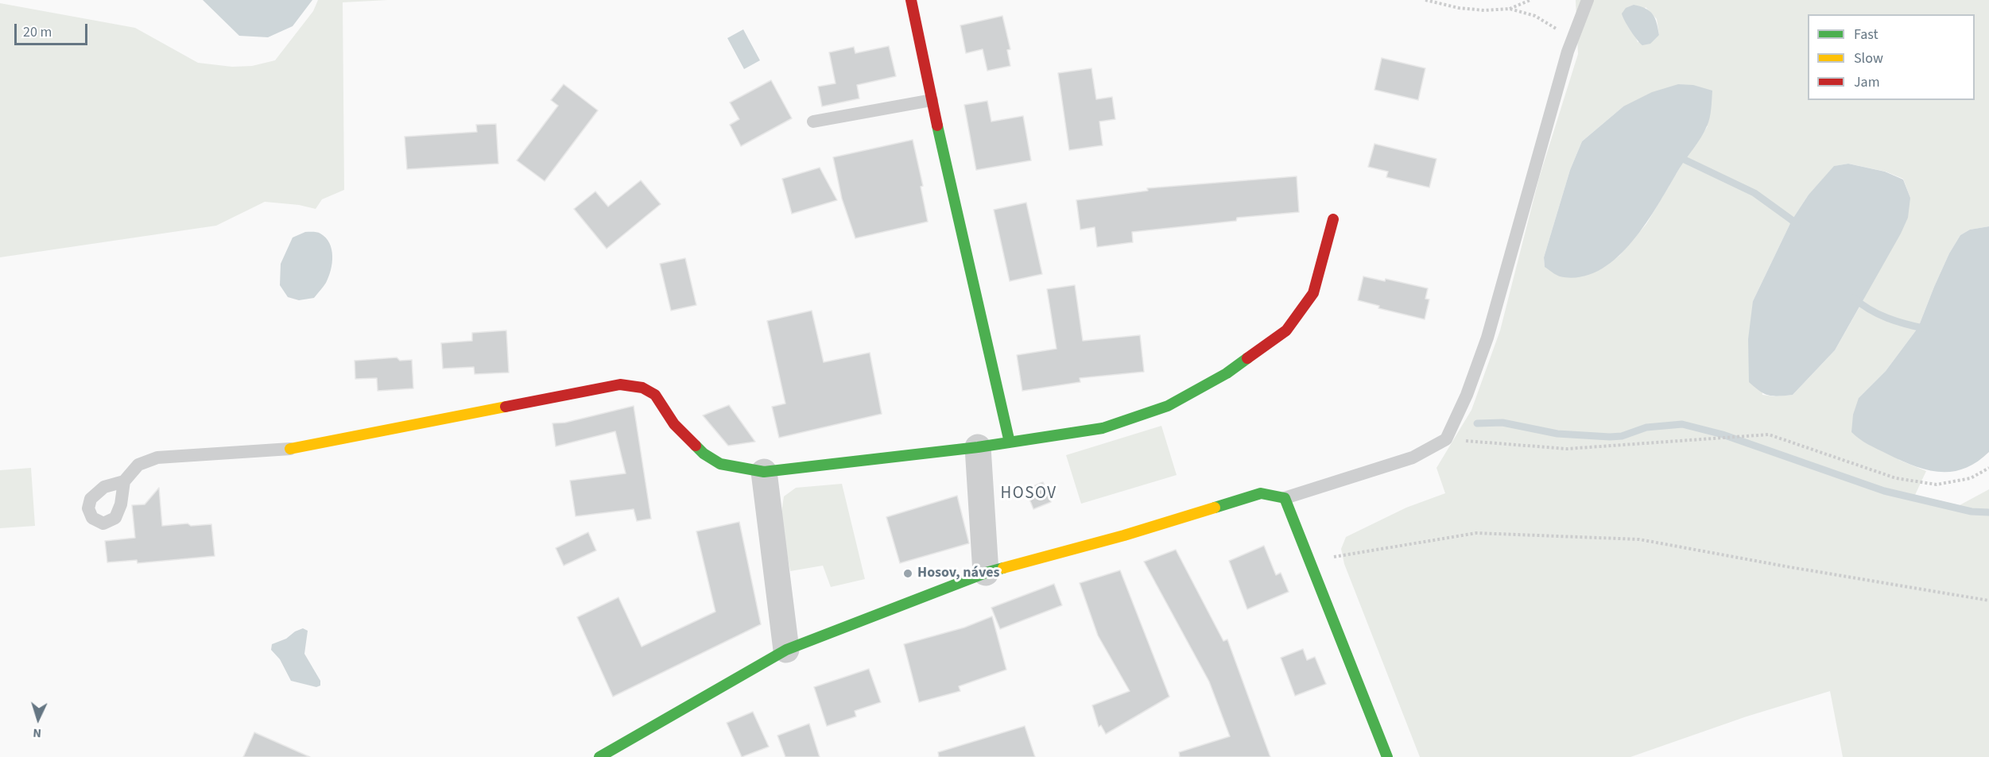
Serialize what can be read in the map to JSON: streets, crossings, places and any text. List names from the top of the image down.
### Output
{
  "districts": ["HOSOV"],
  "places": ["Hosov, náves"],
  "legend": ["Fast", "Slow", "Jam"],
  "scale_bar": "20 m",
  "north": "bottom"
}
